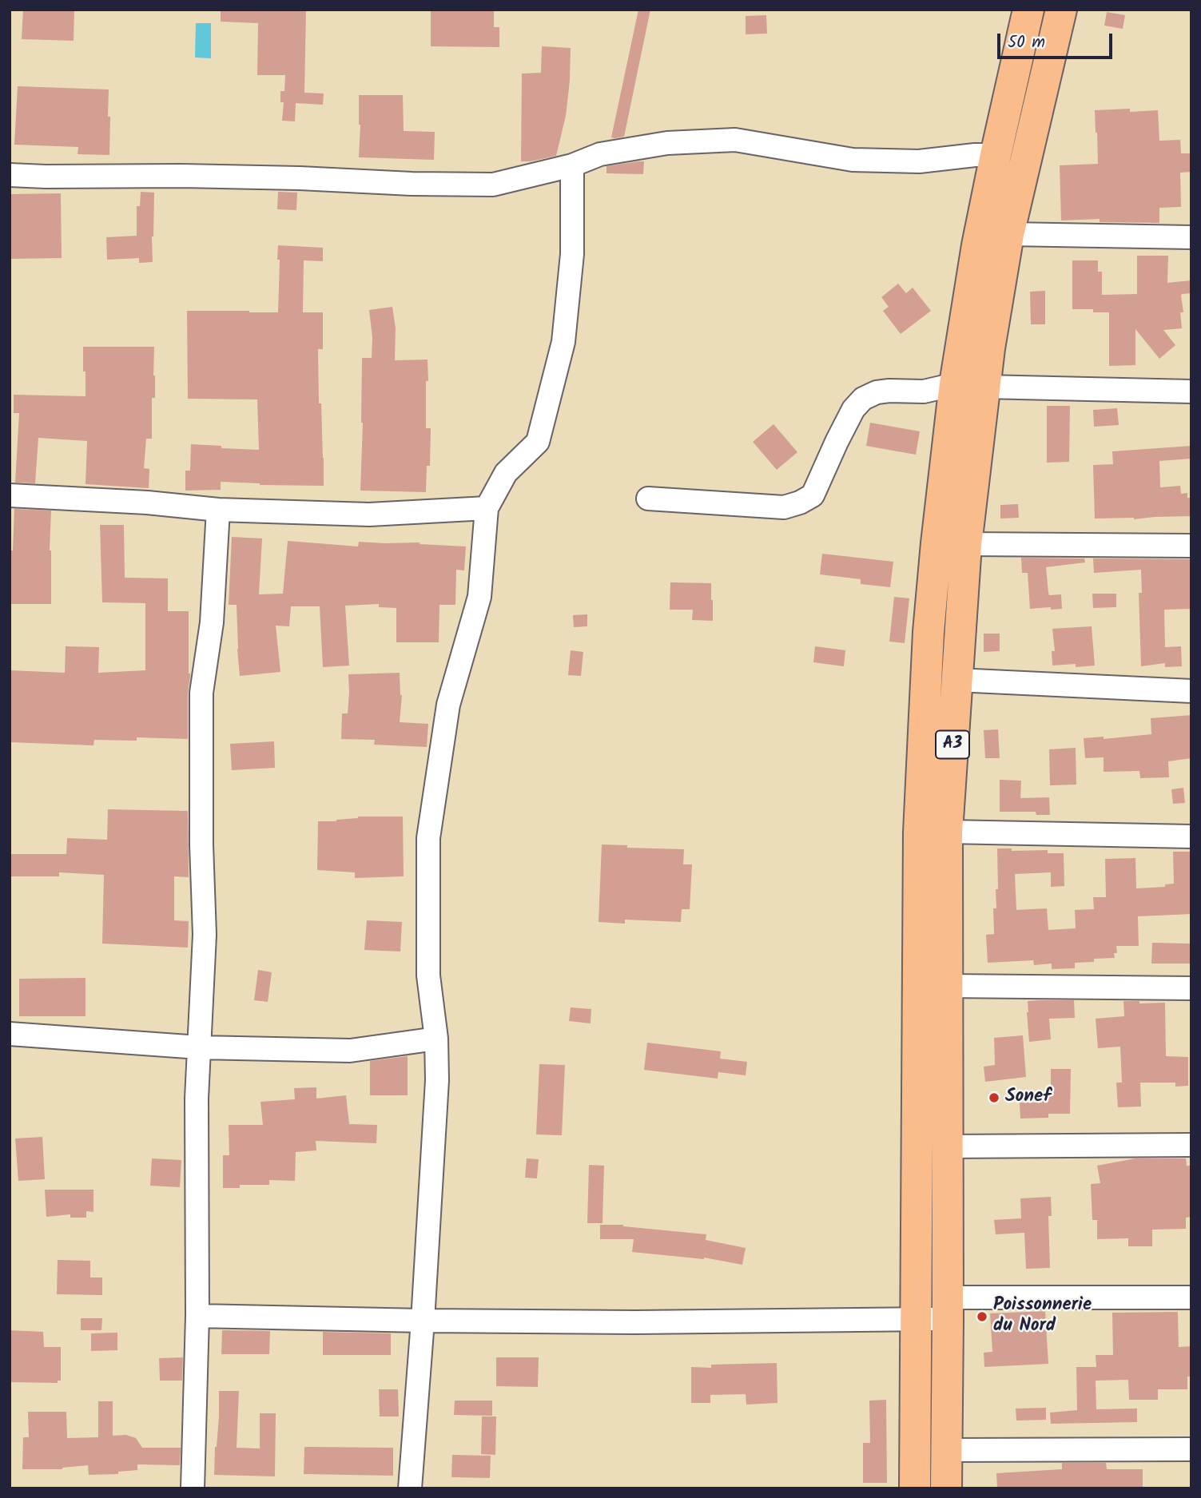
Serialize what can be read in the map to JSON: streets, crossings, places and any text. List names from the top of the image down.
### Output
{
  "streets": {
    "highway": ["A3"]
  },
  "places": ["Sonef", "Poissonnerie du Nord"],
  "scale_bar": "50 m"
}
